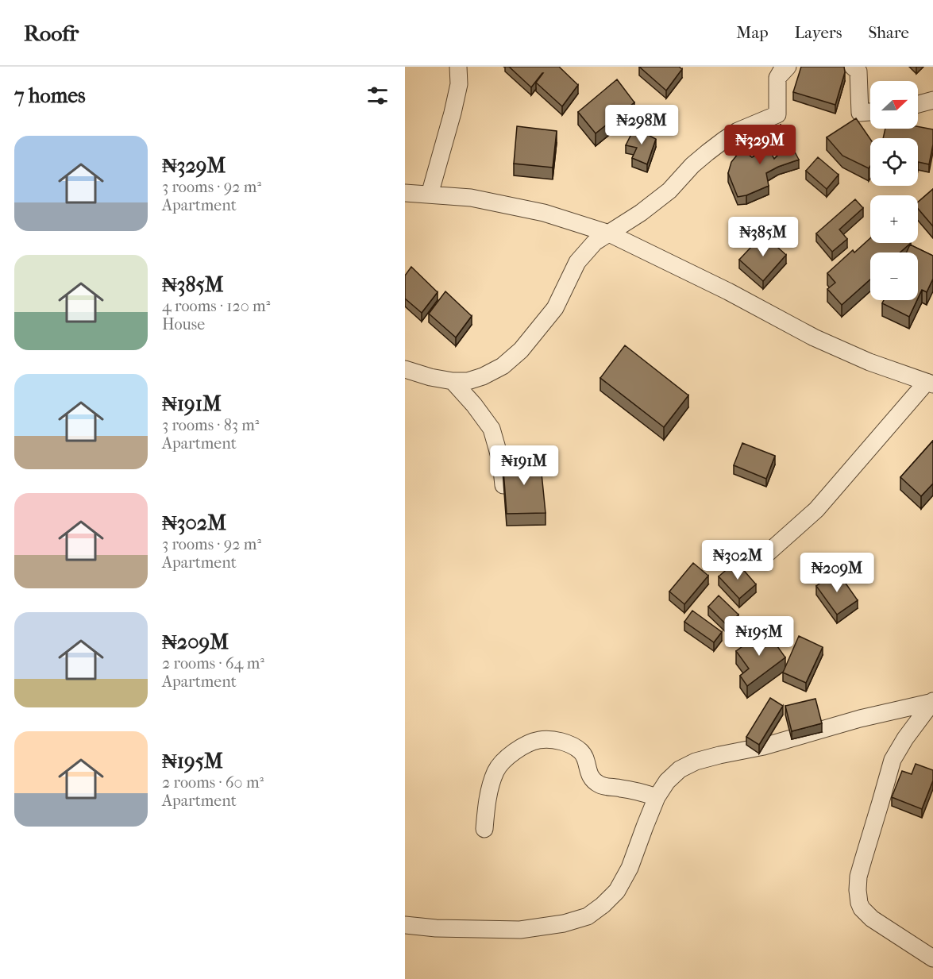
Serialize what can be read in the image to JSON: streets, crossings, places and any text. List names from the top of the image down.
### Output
{
  "north": "right",
  "page": {
    "header": "Roofr",
    "nav": ["Map", "Layers", "Share"],
    "heading": "7 homes",
    "map_buttons": ["+", "−"],
    "price": [
      "₦298M",
      "₦329M",
      "₦385M",
      "₦191M",
      "₦302M",
      "₦209M",
      "₦195M"
    ],
    "list": [
      {
        "name": "₦329M",
        "note": "3 rooms · 92 m² · Apartment"
      },
      {
        "name": "₦385M",
        "note": "4 rooms · 120 m² · House"
      },
      {
        "name": "₦191M",
        "note": "3 rooms · 83 m² · Apartment"
      },
      {
        "name": "₦302M",
        "note": "3 rooms · 92 m² · Apartment"
      },
      {
        "name": "₦209M",
        "note": "2 rooms · 64 m² · Apartment"
      },
      {
        "name": "₦195M",
        "note": "2 rooms · 60 m² · Apartment"
      }
    ]
  }
}
